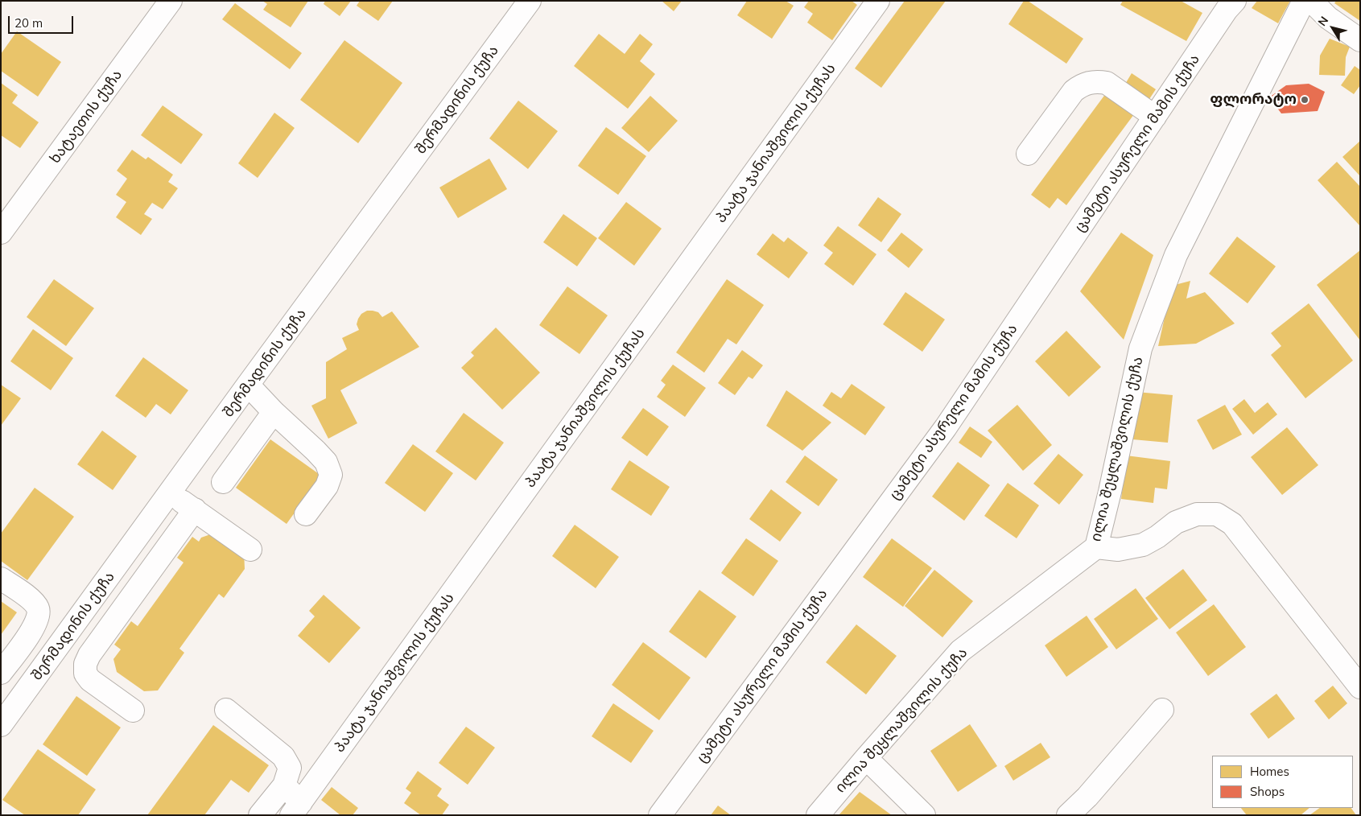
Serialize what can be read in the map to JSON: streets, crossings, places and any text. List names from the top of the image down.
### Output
{
  "streets": {
    "street": [
      "შერმადინის ქუჩა",
      "ხატაეთის ქუჩა",
      "პაატა ჯანიაშვილის ქუჩას",
      "ცამეტი ასურელი მამის ქუჩა",
      "ილია შეყლაშვილის ქუჩა"
    ]
  },
  "places": ["ფლორატო"],
  "legend": ["Homes", "Shops"],
  "scale_bar": "20 m",
  "north": "top left"
}
